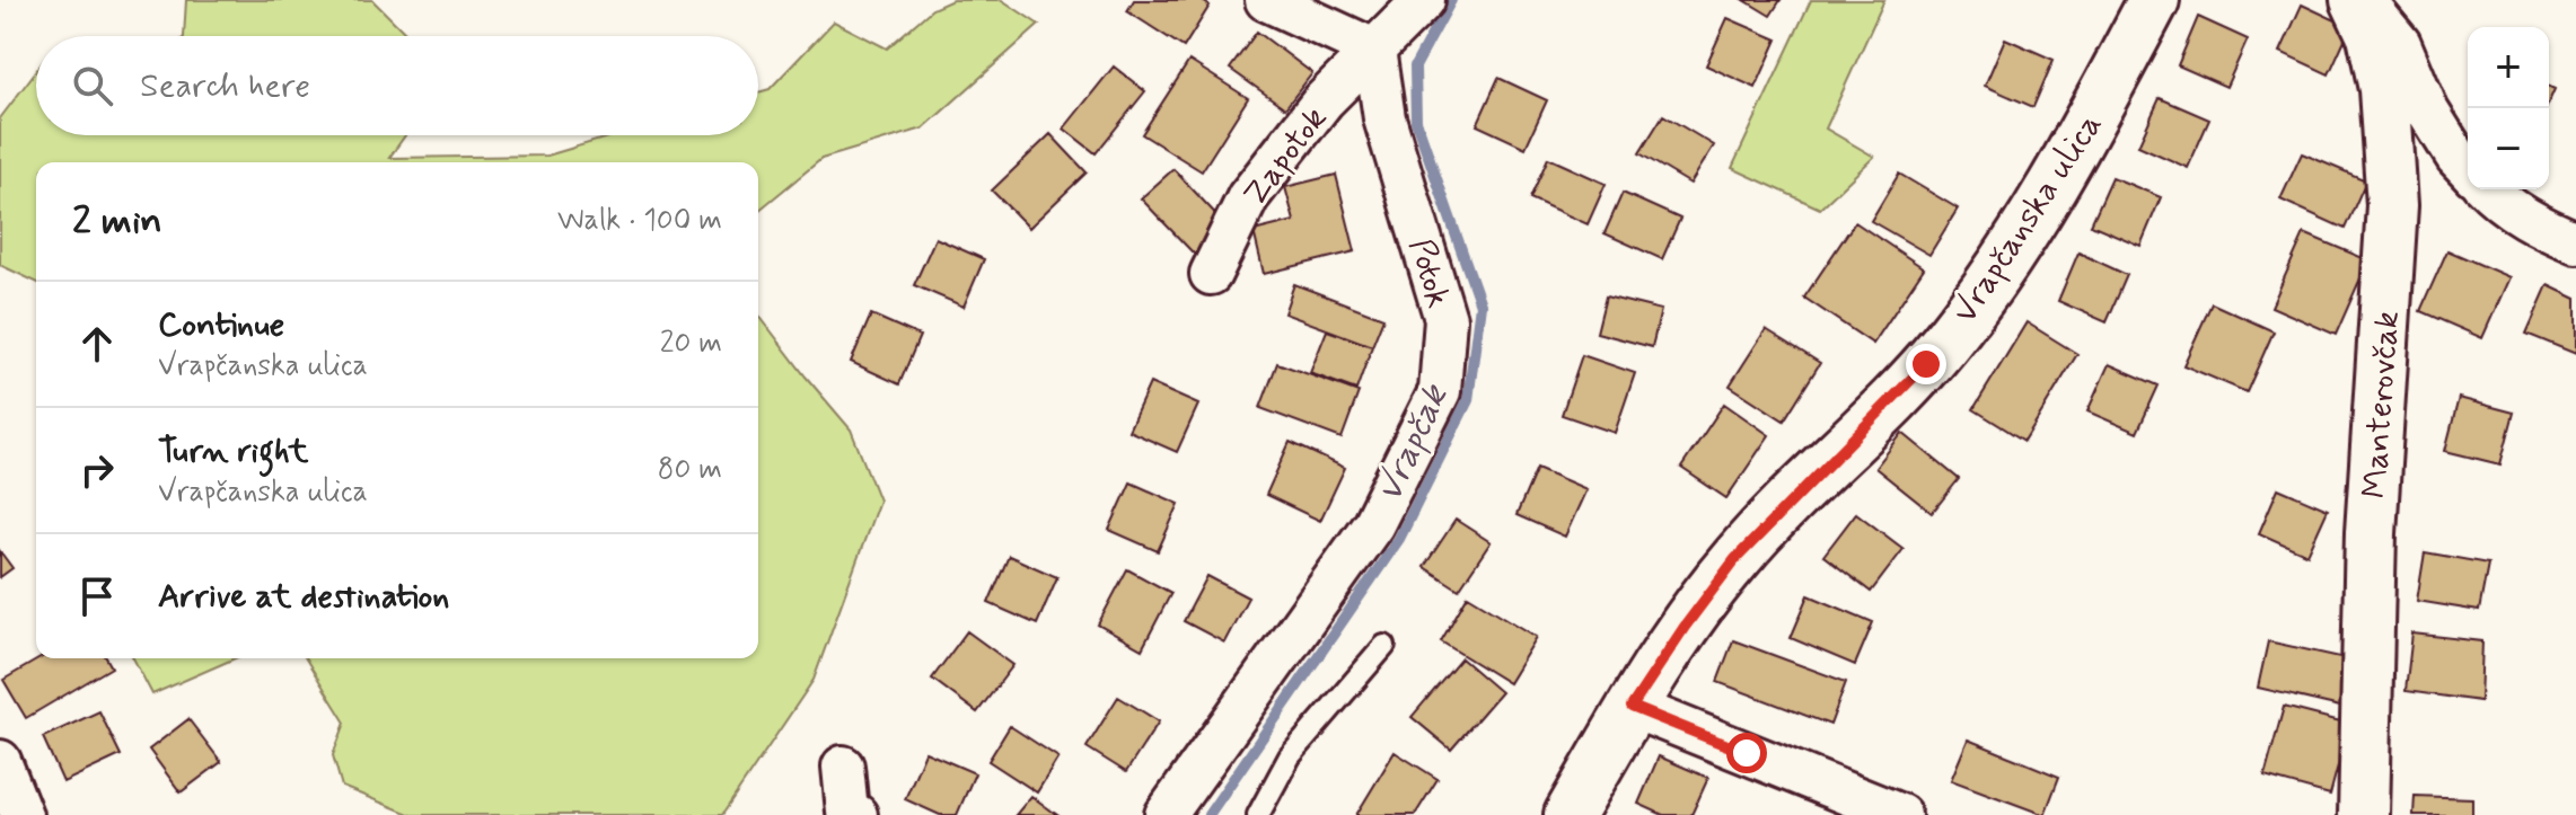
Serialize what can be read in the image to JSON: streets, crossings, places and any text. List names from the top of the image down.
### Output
{
  "streets": {
    "main road": ["Vrapčanska ulica", "Manterovčak"],
    "street": ["Zapotok", "Potok"]
  },
  "crossings": [
    ["Zapotok", "Potok"]
  ],
  "water": ["Vrapčak"],
  "page": {
    "map_buttons": ["+", "−"],
    "search": "Search here",
    "heading": ["2 min", "Walk · 100 m"],
    "list": [
      ["Continue", "Vrapčanska ulica", "20 m"],
      ["Turn right", "Vrapčanska ulica", "80 m"],
      "Arrive at destination"
    ]
  }
}
